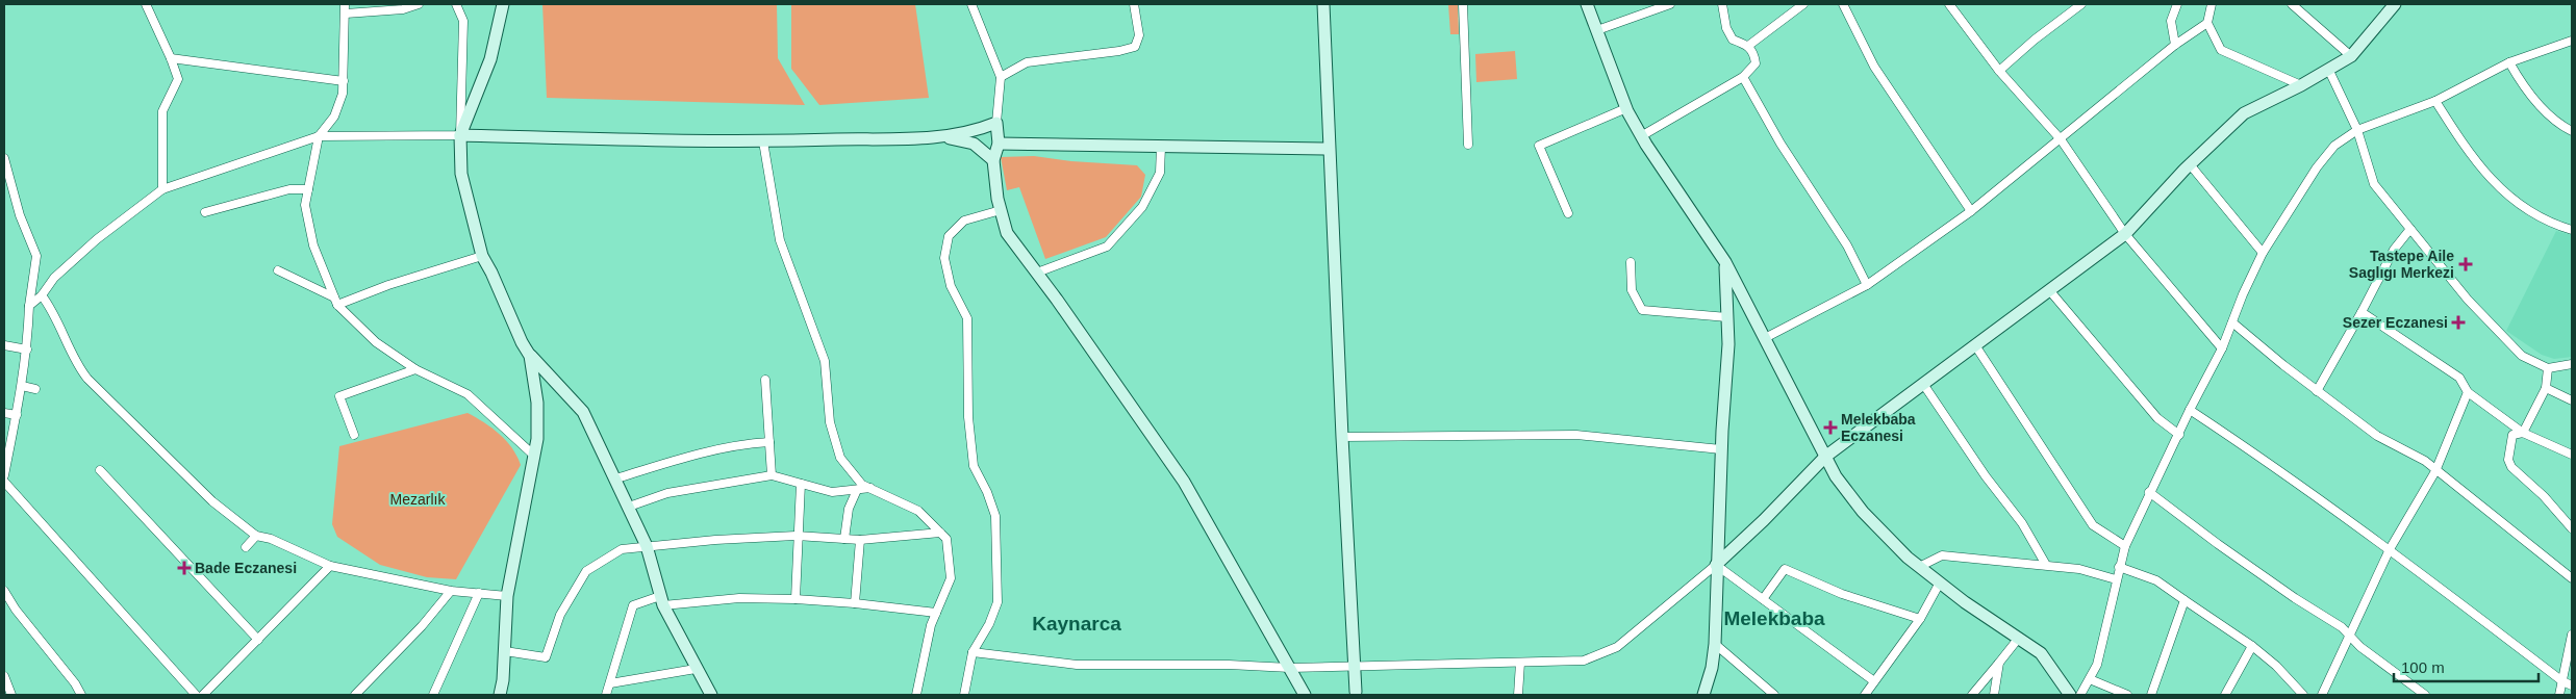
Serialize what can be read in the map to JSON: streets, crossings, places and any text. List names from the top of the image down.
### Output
{
  "districts": ["Melekbaba", "Kaynarca"],
  "parks": ["Mezarlık"],
  "places": {
    "health": [
      "Tastepe Aile Saglıgı Merkezi",
      "Sezer Eczanesi",
      "Melekbaba Eczanesi",
      "Bade Eczanesi"
    ]
  },
  "scale_bar": "100 m"
}
